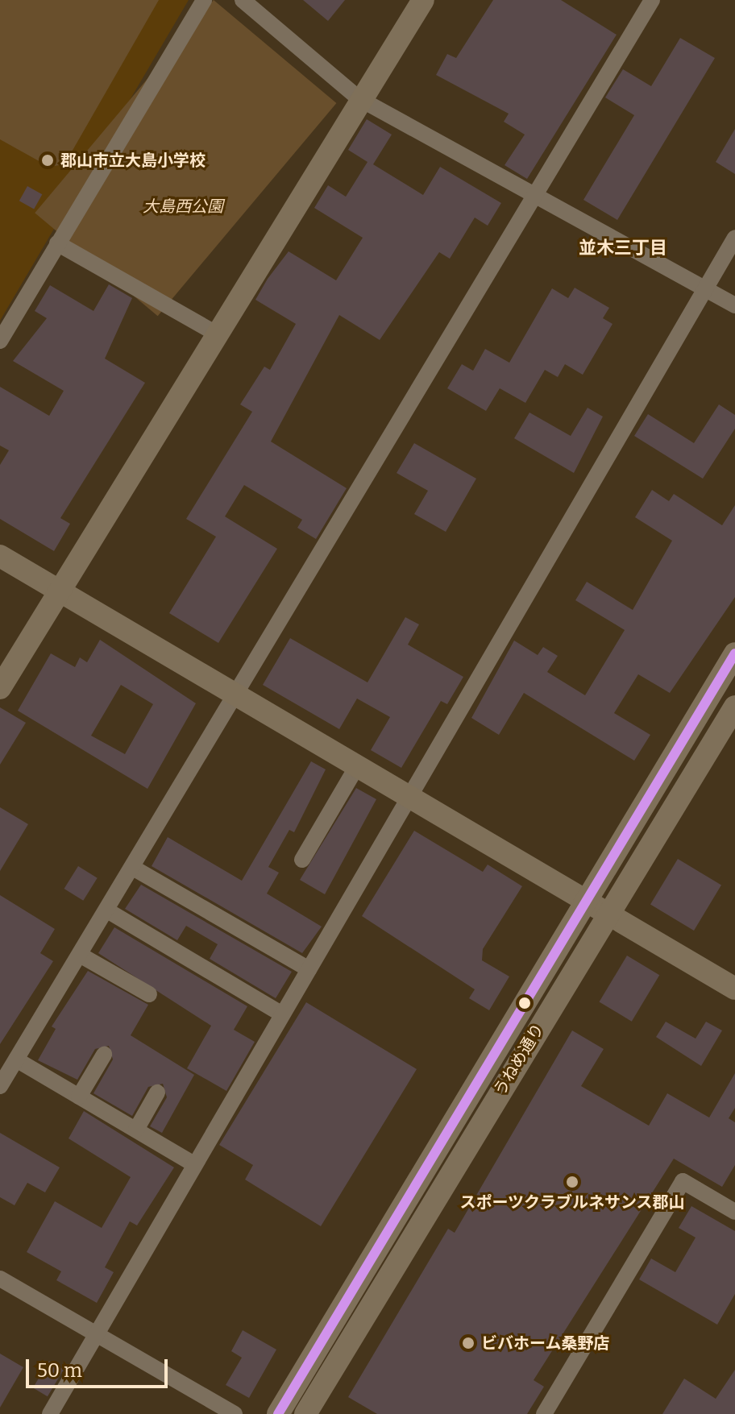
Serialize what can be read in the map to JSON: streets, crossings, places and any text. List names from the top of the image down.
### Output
{
  "streets": {
    "street": ["うねめ通り"]
  },
  "districts": ["並木三丁目"],
  "parks": ["大島西公園"],
  "places": ["郡山市立大島小学校", "スポーツクラブルネサンス郡山", "ビバホーム桑野店"],
  "scale_bar": "50 m"
}
